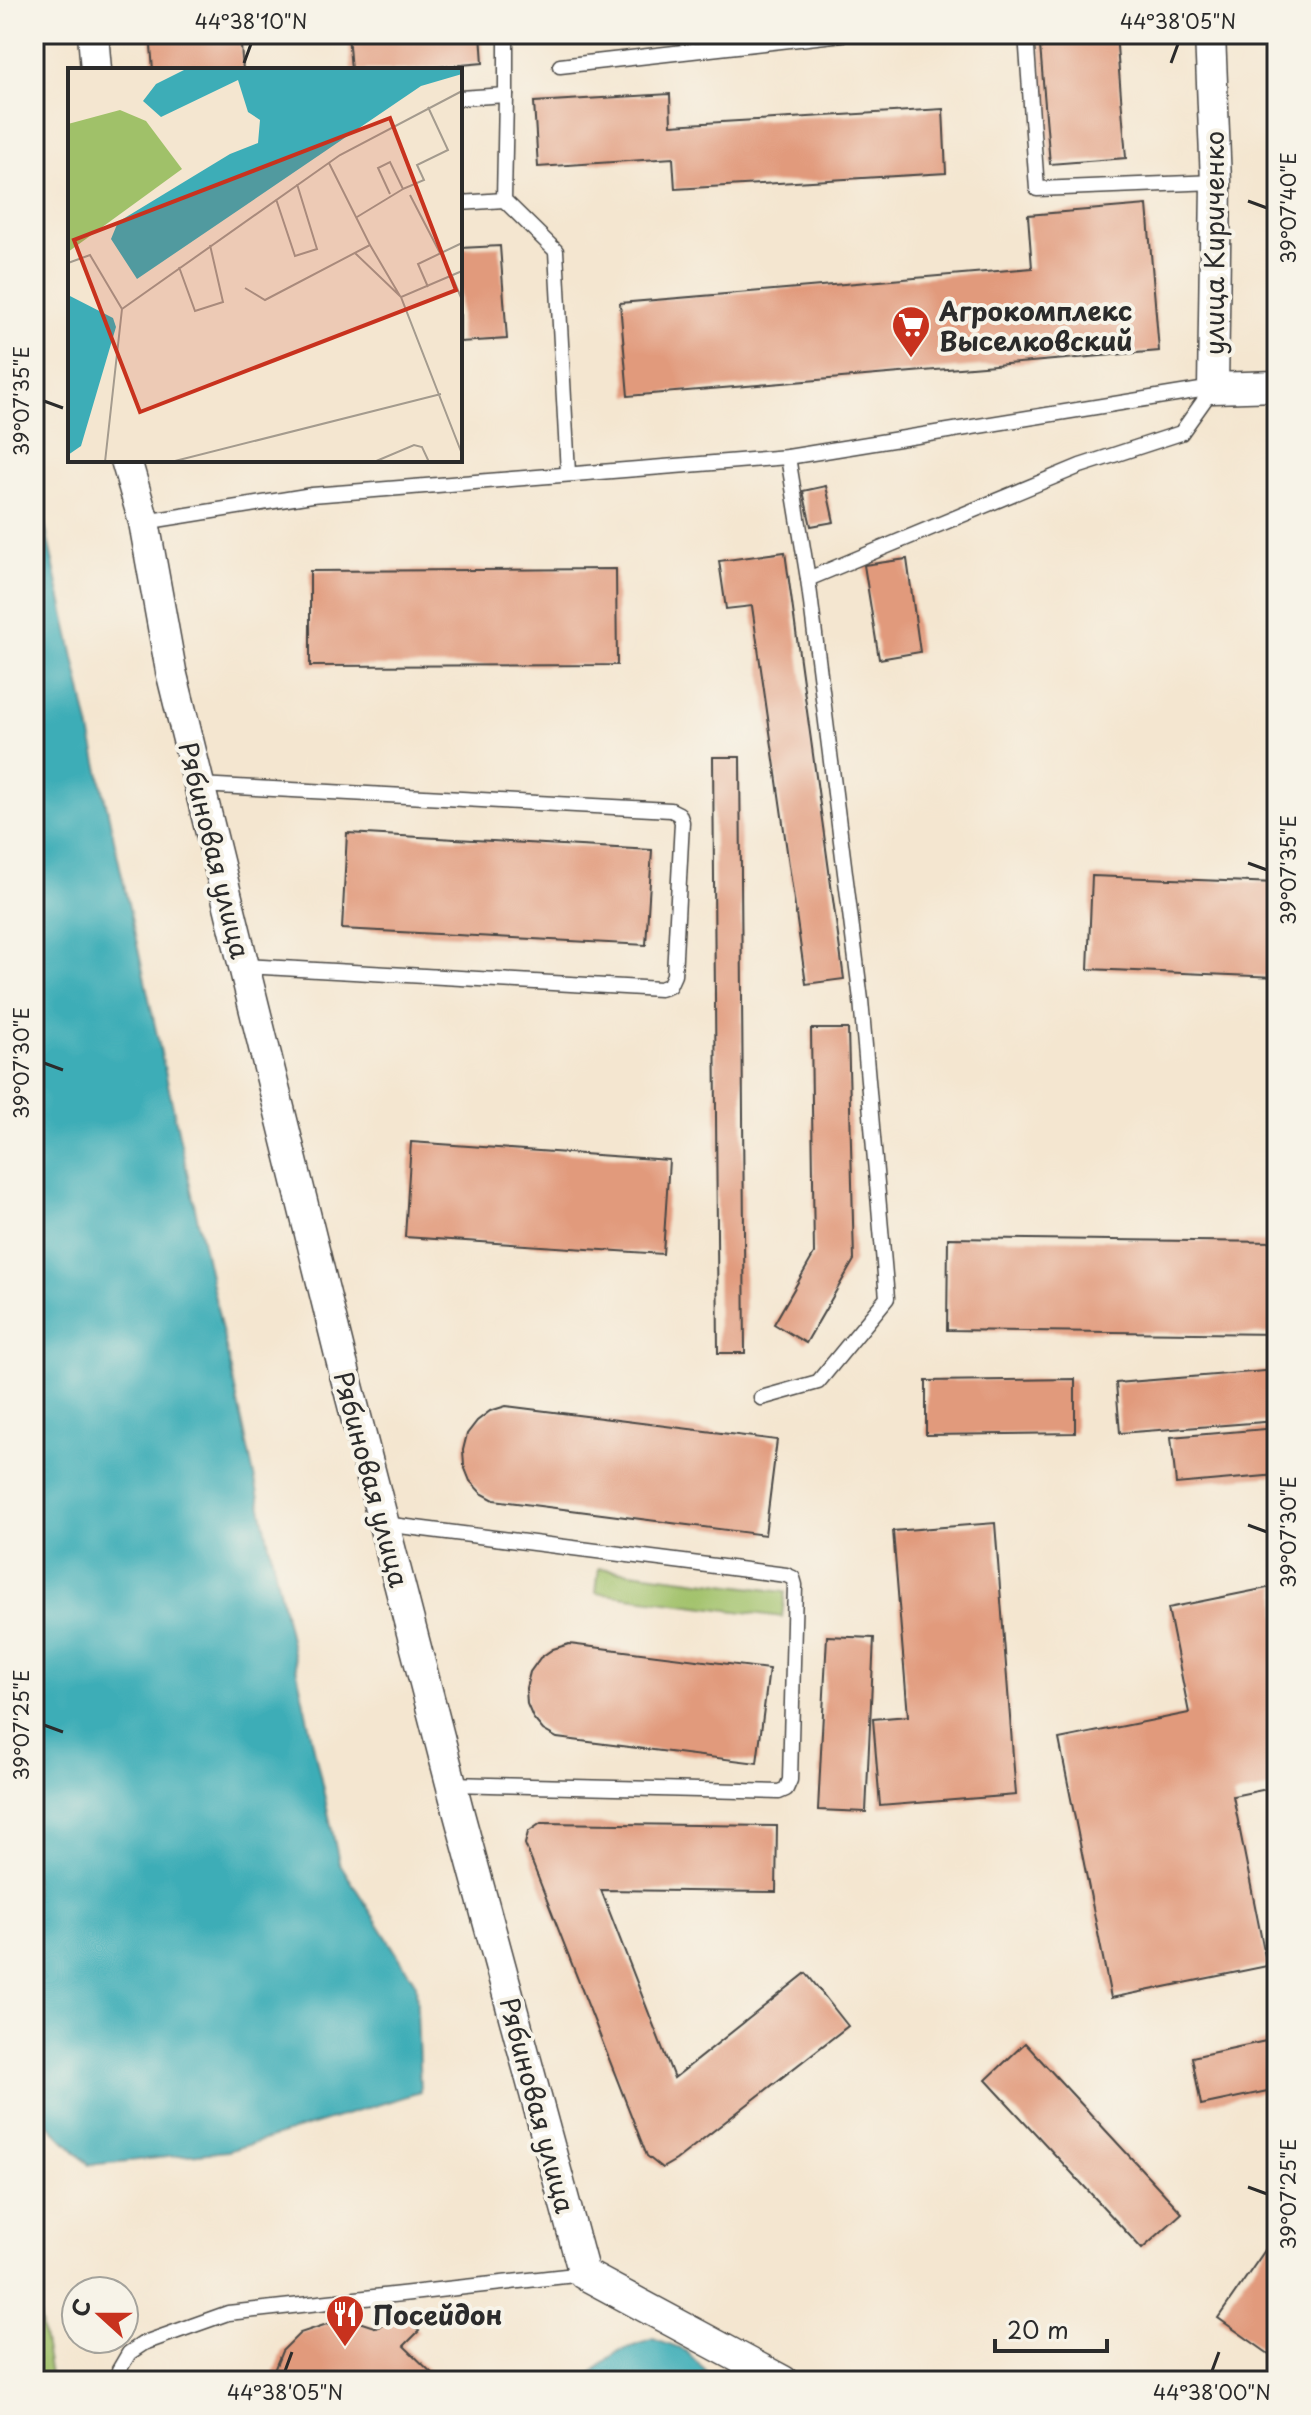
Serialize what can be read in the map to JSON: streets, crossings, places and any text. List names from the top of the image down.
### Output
{
  "streets": {
    "street": ["улица Кириченко", "Рябиновая улица"]
  },
  "places": {
    "supermarket": ["Агрокомплекс Выселковский"],
    "restaurant": ["Посейдон"]
  },
  "scale_bar": "20 m",
  "north": "left",
  "coordinates": [
    "44°38'10\"N",
    "44°38'05\"N",
    "39°07'40\"E",
    "39°07'35\"E",
    "39°07'30\"E",
    "39°07'25\"E",
    "44°38'00\"N"
  ]
}
